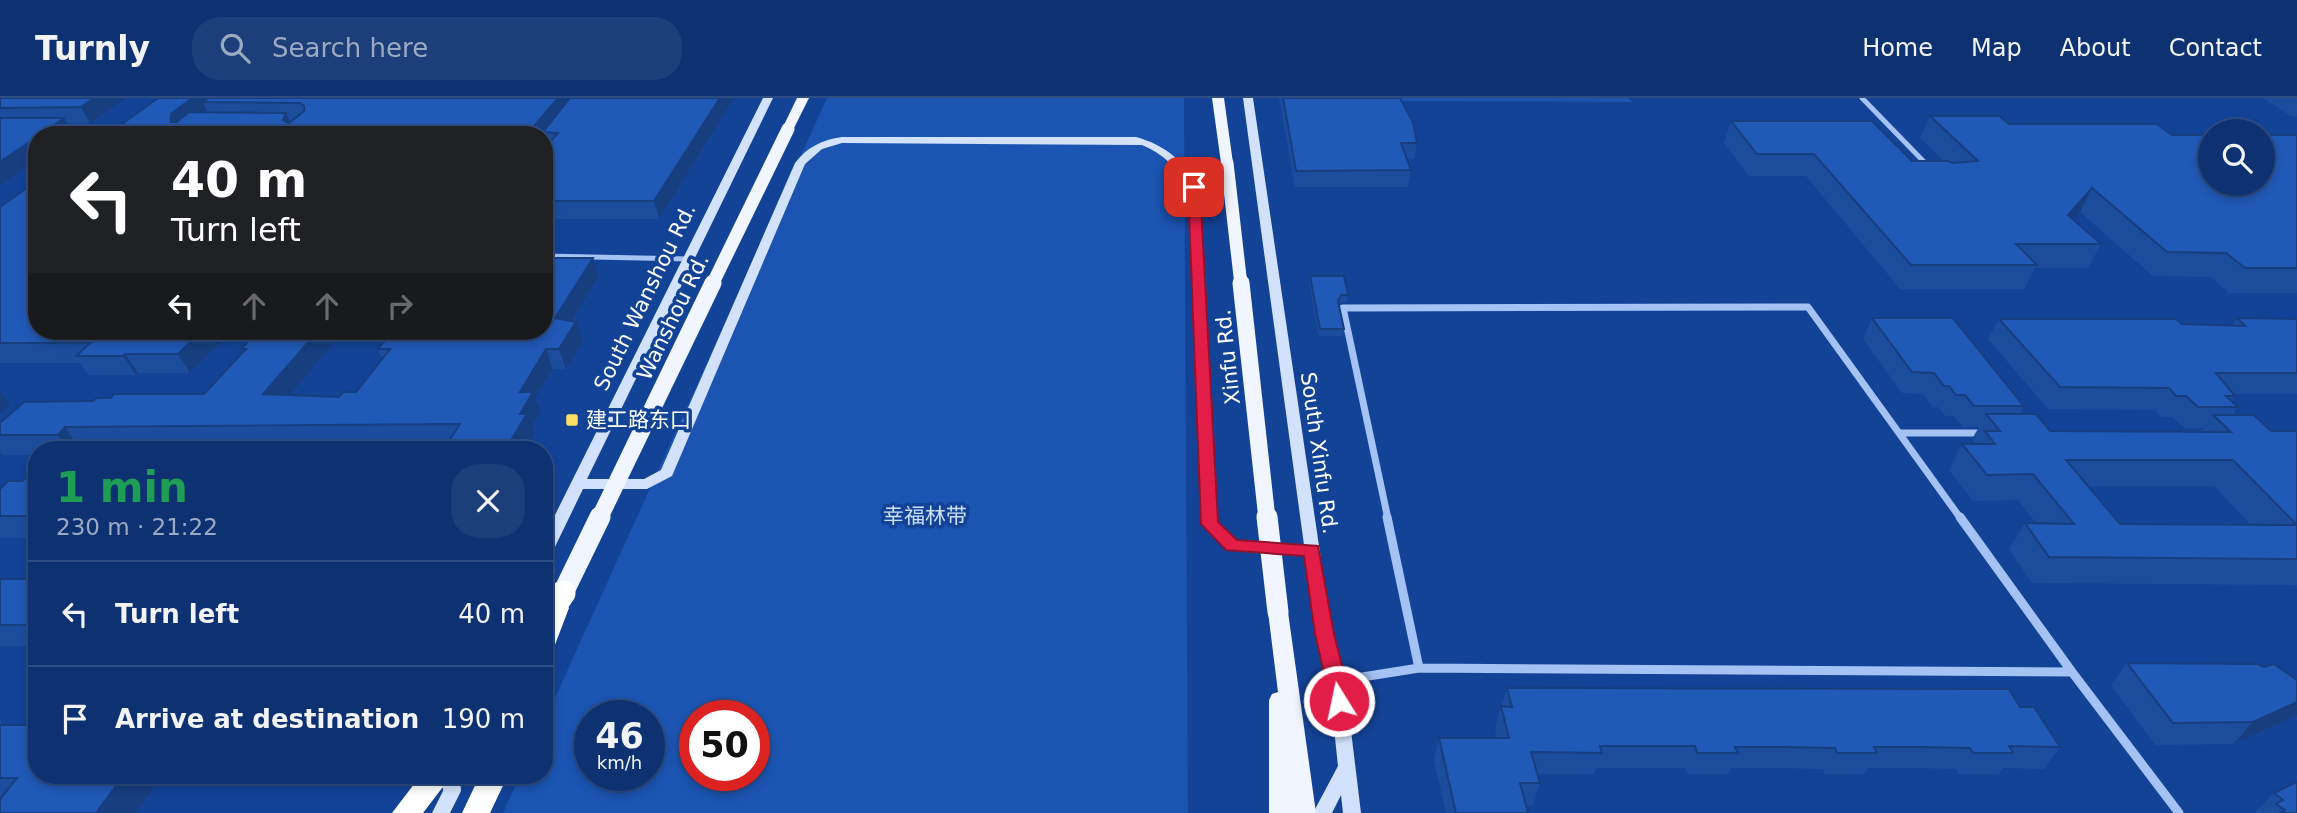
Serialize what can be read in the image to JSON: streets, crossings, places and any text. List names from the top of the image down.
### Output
{
  "streets": {
    "main road": [
      "South Wanshou Rd.",
      "Wanshou Rd.",
      "Xinfu Rd.",
      "South Xinfu Rd."
    ]
  },
  "parks": ["幸福林带"],
  "places": {
    "transit": ["建工路东口"]
  },
  "page": {
    "header": "Turnly",
    "search": "Search here",
    "nav": [
      "Home",
      "Map",
      "About",
      "Contact"
    ],
    "turn": ["40 m", "Turn left"],
    "heading": ["1 min", "230 m · 21:22"],
    "list": [
      {
        "name": "Turn left",
        "value": "40 m"
      },
      {
        "name": "Arrive at destination",
        "value": "190 m"
      }
    ],
    "speed": "46 km/h",
    "limit": "50"
  }
}
